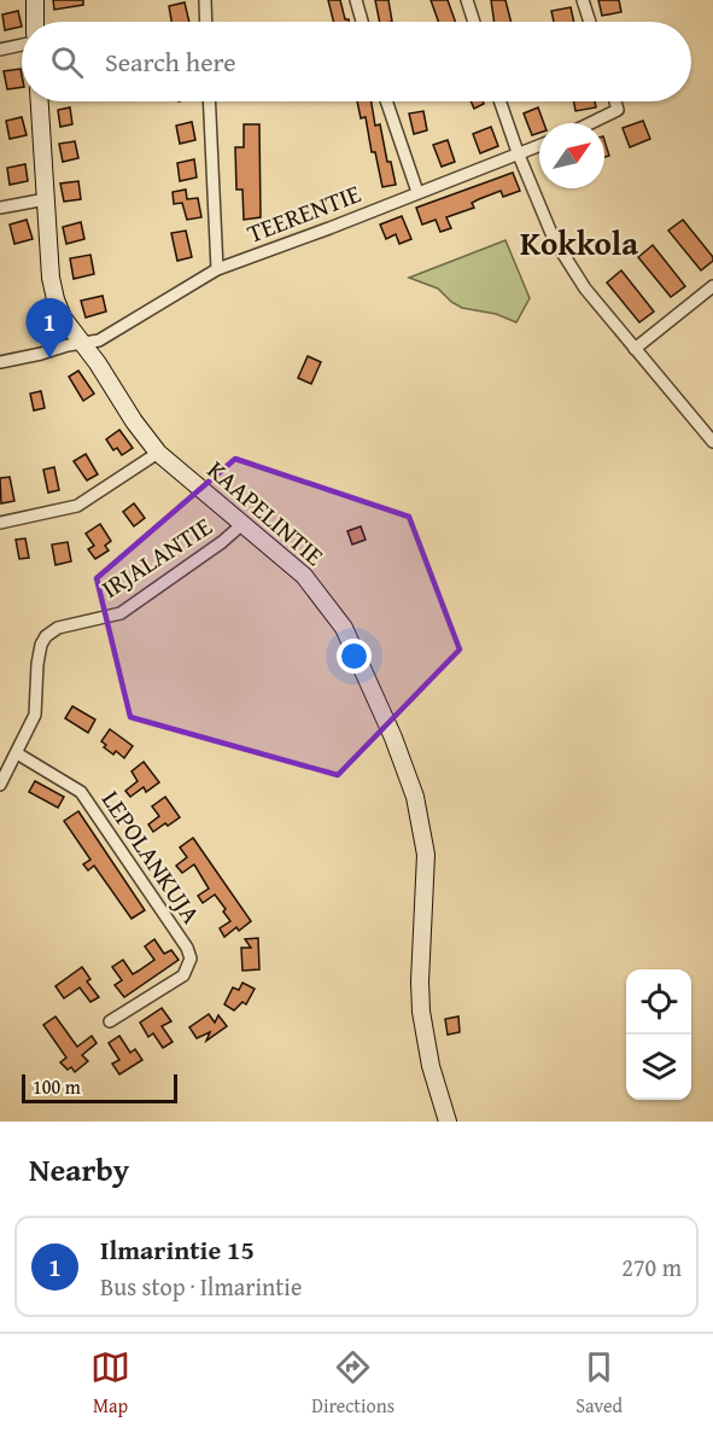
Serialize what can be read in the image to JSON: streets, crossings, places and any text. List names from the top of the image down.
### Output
{
  "streets": {
    "street": [
      "TEERENTIE",
      "KAAPELINTIE",
      "IRJALANTIE",
      "LEPOLANKUJA"
    ]
  },
  "crossings": [
    ["TEERENTIE", "KAAPELINTIE"],
    ["KAAPELINTIE", "IRJALANTIE"],
    ["IRJALANTIE", "LEPOLANKUJA"]
  ],
  "districts": ["Kokkola"],
  "scale_bar": "100 m",
  "north": "top right",
  "page": {
    "search": "Search here",
    "pins": "1",
    "scale": "100 m",
    "heading": "Nearby",
    "list": [
      {
        "mark": "1",
        "name": "Ilmarintie 15",
        "note": "Bus stop · Ilmarintie",
        "value": "270 m"
      }
    ],
    "nav": ["Map", "Directions", "Saved"]
  }
}
